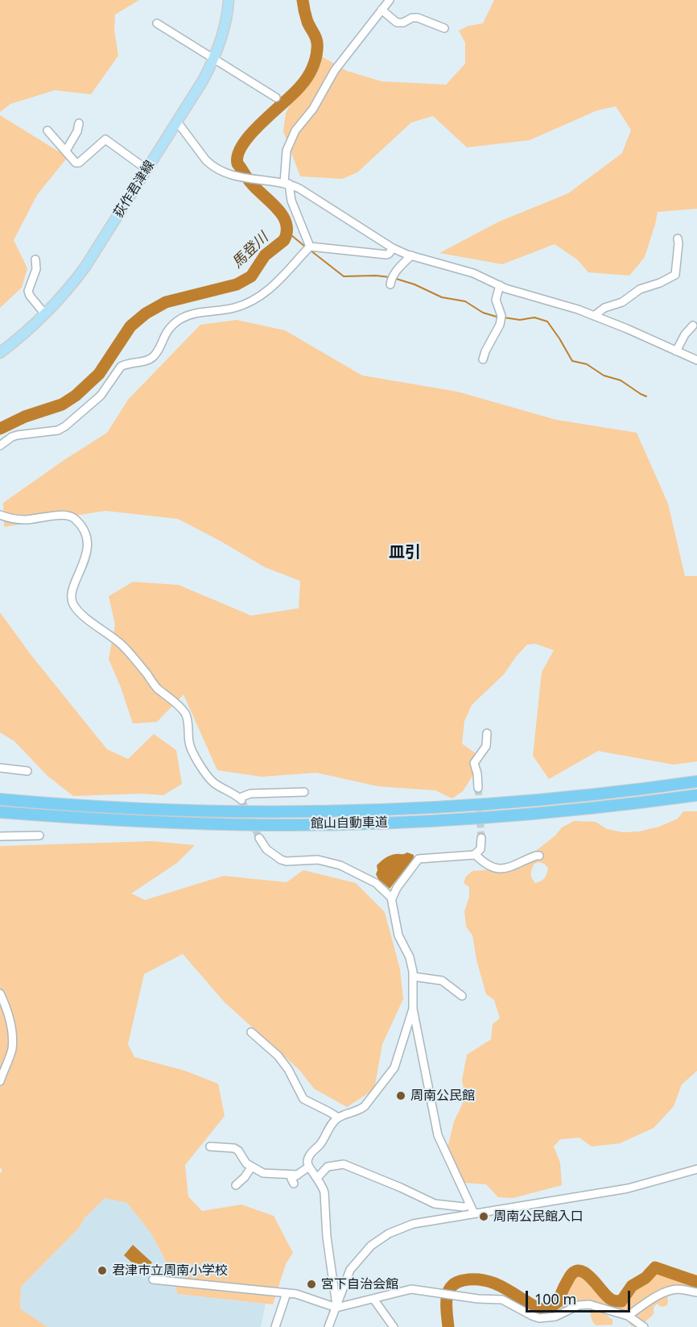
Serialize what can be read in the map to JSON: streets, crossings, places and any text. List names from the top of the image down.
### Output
{
  "streets": {
    "highway": ["館山自動車道"],
    "main road": ["荻作君津線"]
  },
  "districts": ["皿引"],
  "water": ["馬登川"],
  "places": [
    "周南公民館",
    "周南公民館入口",
    "君津市立周南小学校",
    "宮下自治会館"
  ],
  "scale_bar": "100 m"
}
